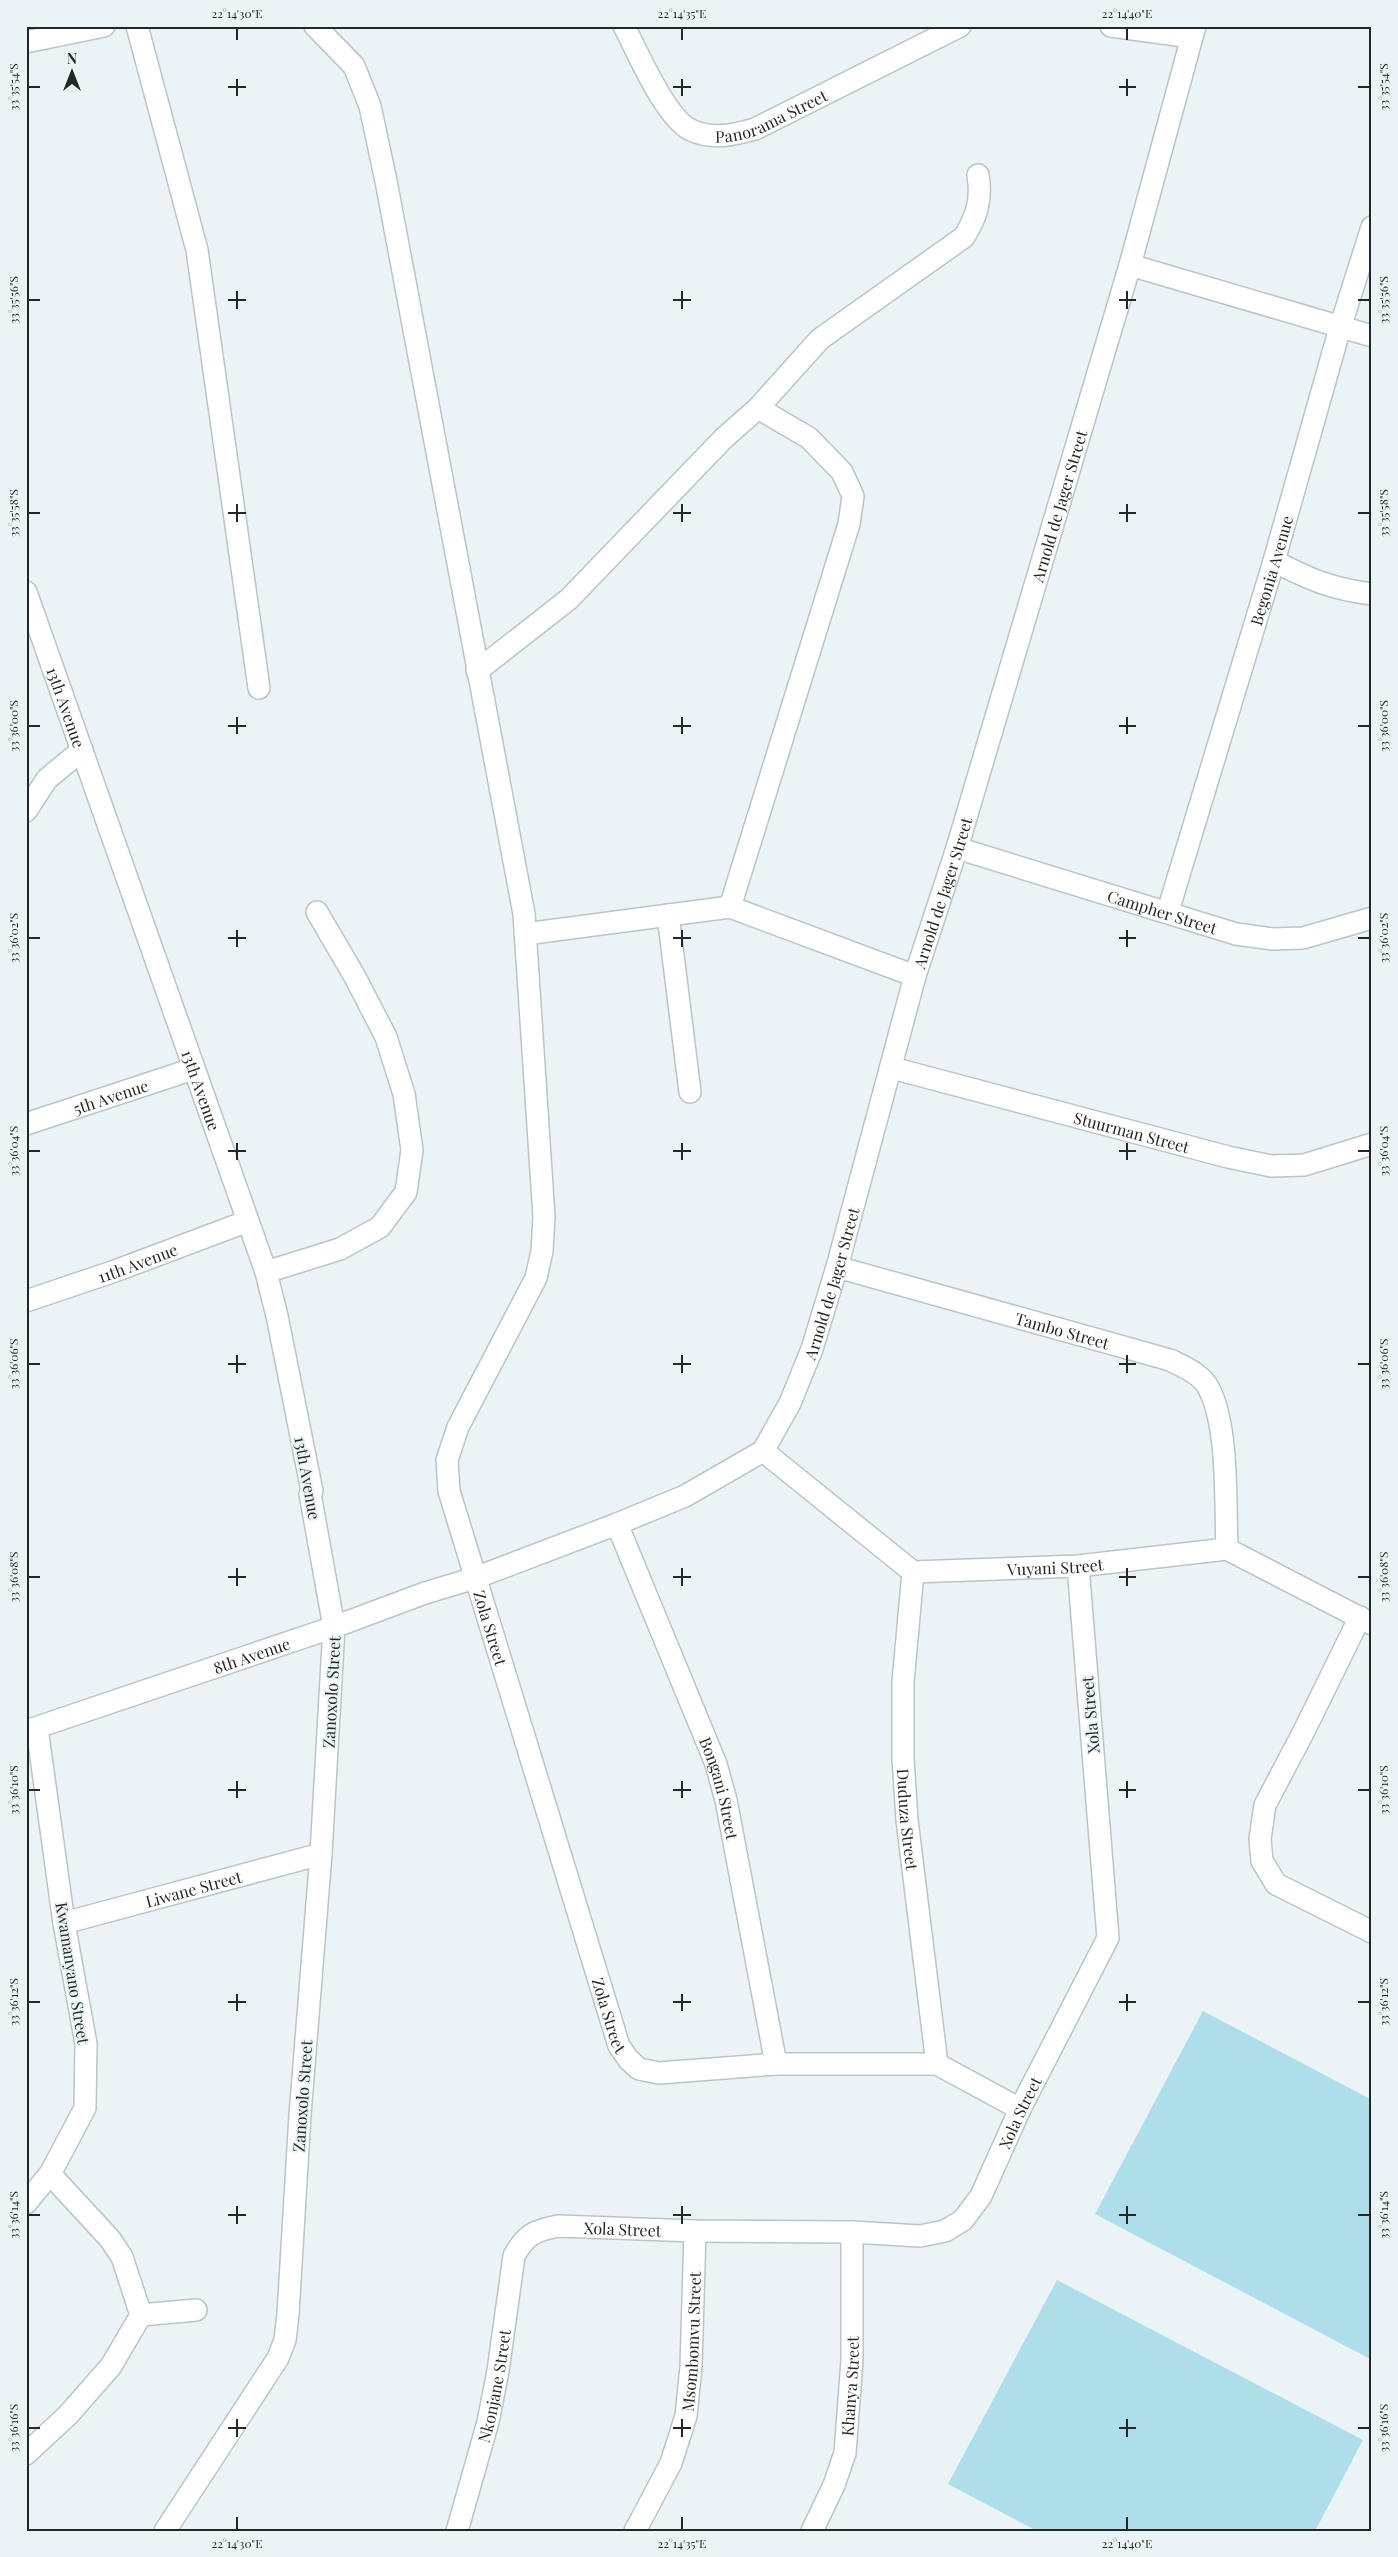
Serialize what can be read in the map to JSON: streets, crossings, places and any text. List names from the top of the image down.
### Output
{
  "streets": {
    "street": [
      "Panorama Street",
      "Arnold de Jager Street",
      "Begonia Avenue",
      "13th Avenue",
      "Campher Street",
      "5th Avenue",
      "Stuurman Street",
      "11th Avenue",
      "Tambo Street",
      "Vuyani Street",
      "Zola Street",
      "8th Avenue",
      "Zanoxolo Street",
      "Xola Street",
      "Bongani Street",
      "Duduza Street",
      "Liwane Street",
      "Kwamanyano Street",
      "Msombomvu Street",
      "Nkonjane Street",
      "Khanya Street"
    ]
  },
  "crossings": [
    ["Arnold de Jager Street", "Campher Street"],
    ["Arnold de Jager Street", "Stuurman Street"],
    ["Arnold de Jager Street", "Tambo Street"],
    ["Begonia Avenue", "Campher Street"],
    ["13th Avenue", "5th Avenue"],
    ["13th Avenue", "11th Avenue"],
    ["13th Avenue", "8th Avenue"],
    ["13th Avenue", "Zanoxolo Street"],
    ["Tambo Street", "Vuyani Street"],
    ["Vuyani Street", "Xola Street"],
    ["Vuyani Street", "Duduza Street"],
    ["Zola Street", "8th Avenue"],
    ["Zola Street", "Xola Street"],
    ["Zola Street", "Bongani Street"],
    ["Zola Street", "Duduza Street"],
    ["8th Avenue", "Zanoxolo Street"],
    ["8th Avenue", "Kwamanyano Street"],
    ["Zanoxolo Street", "Liwane Street"],
    ["Xola Street", "Msombomvu Street"],
    ["Xola Street", "Nkonjane Street"],
    ["Xola Street", "Khanya Street"],
    ["Liwane Street", "Kwamanyano Street"]
  ],
  "north": "top",
  "coordinates": [
    "22°14'30\"E",
    "22°14'35\"E",
    "22°14'40\"E",
    "33°35'54\"S",
    "33°35'56\"S",
    "33°35'58\"S",
    "33°36'00\"S",
    "33°36'02\"S",
    "33°36'04\"S",
    "33°36'06\"S",
    "33°36'08\"S",
    "33°36'10\"S",
    "33°36'12\"S",
    "33°36'14\"S",
    "33°36'16\"S"
  ]
}
